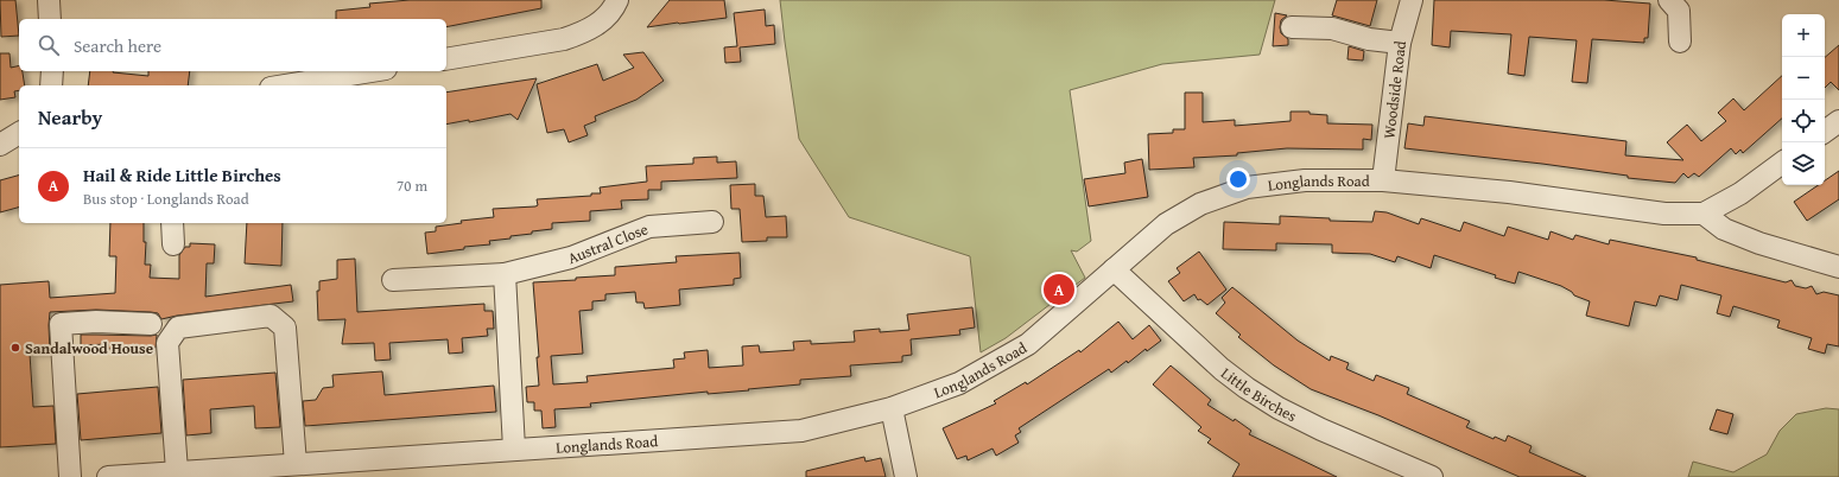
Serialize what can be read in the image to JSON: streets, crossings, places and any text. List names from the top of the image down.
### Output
{
  "streets": {
    "street": [
      "Woodside Road",
      "Longlands Road",
      "Austral Close",
      "Little Birches"
    ]
  },
  "crossings": [
    ["Woodside Road", "Longlands Road"],
    ["Longlands Road", "Little Birches"]
  ],
  "places": ["Sandalwood House"],
  "page": {
    "map_buttons": ["+", "−"],
    "search": "Search here",
    "heading": "Nearby",
    "list": [
      {
        "mark": "A",
        "name": "Hail & Ride Little Birches",
        "note": "Bus stop · Longlands Road",
        "value": "70 m"
      }
    ],
    "pins": "A"
  }
}
